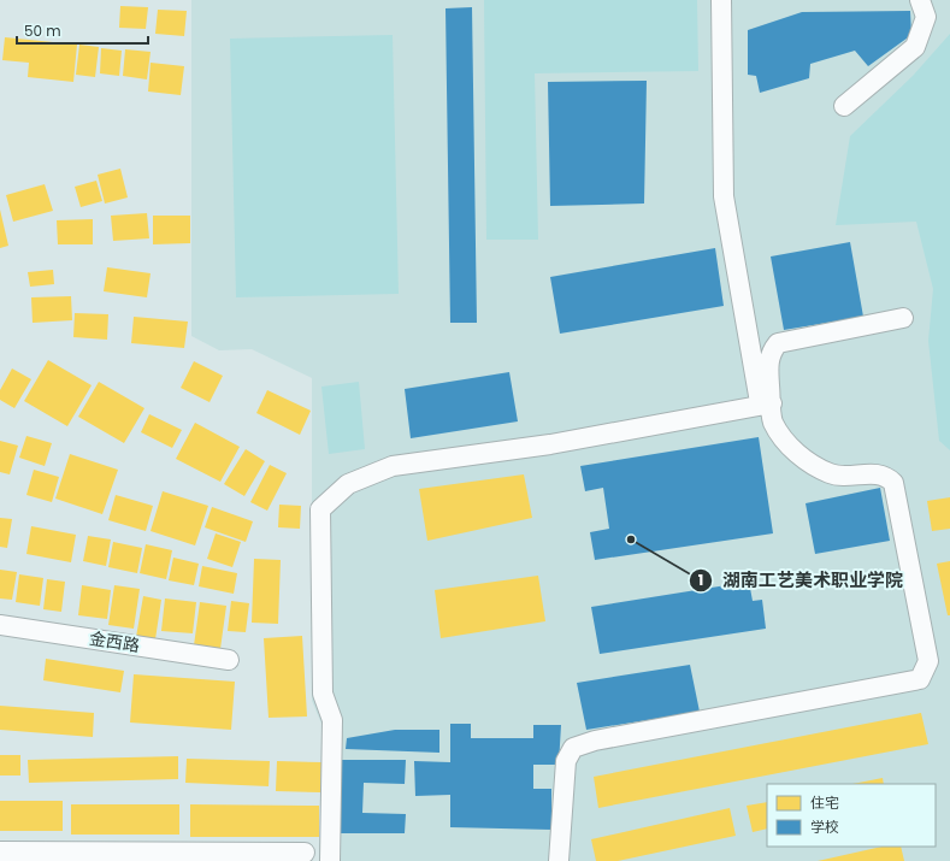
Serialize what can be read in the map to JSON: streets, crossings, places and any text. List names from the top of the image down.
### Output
{
  "streets": {
    "street": ["金西路"]
  },
  "places": ["湖南工艺美术职业学院"],
  "legend": ["住宅", "学校"],
  "scale_bar": "50 m"
}
